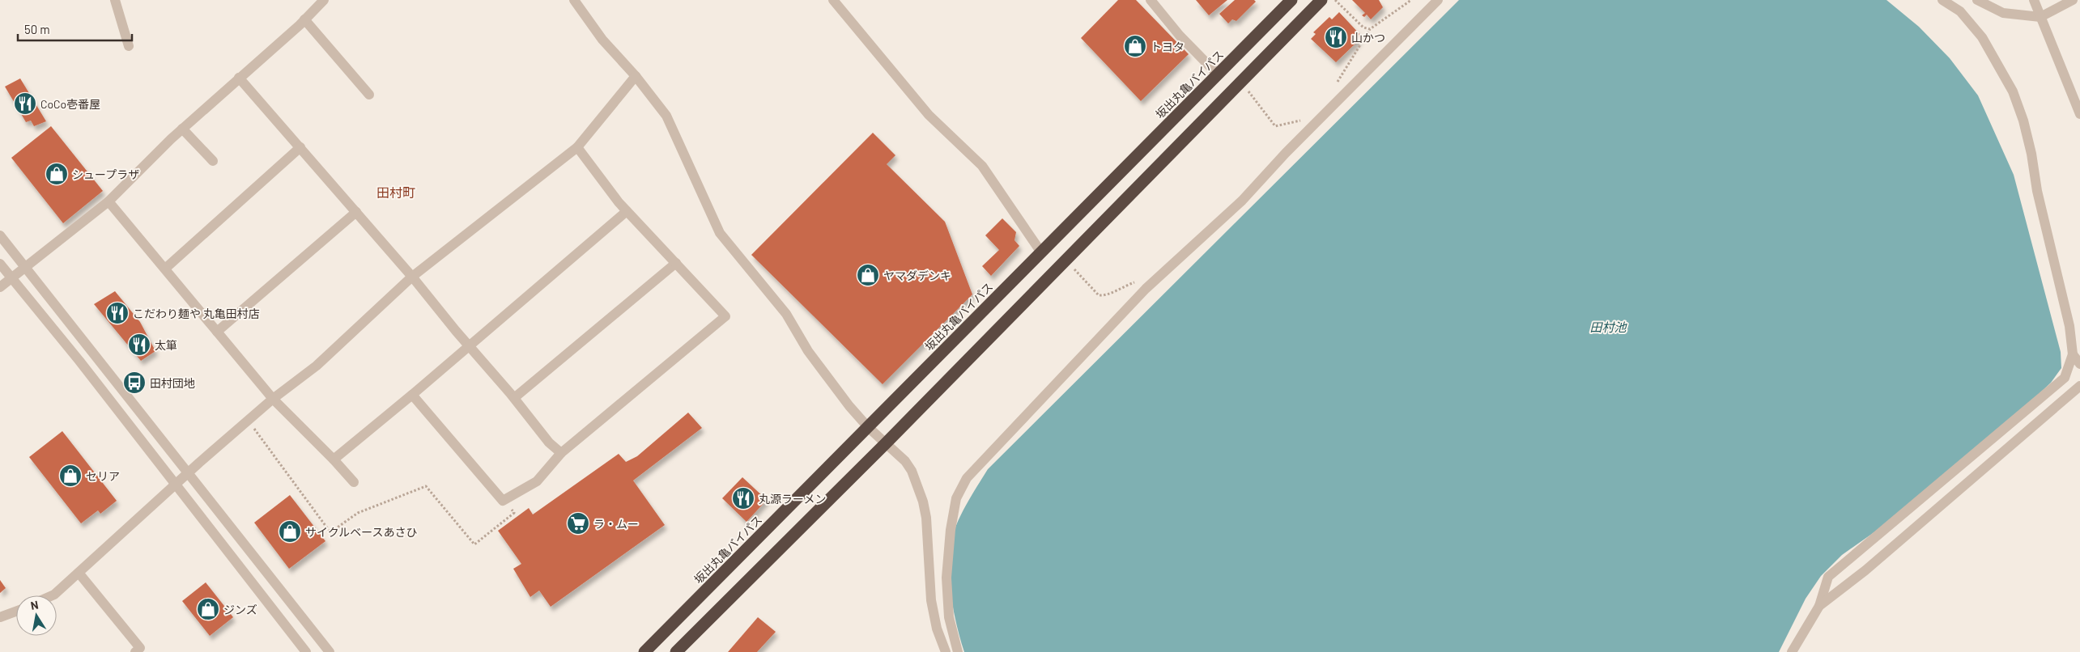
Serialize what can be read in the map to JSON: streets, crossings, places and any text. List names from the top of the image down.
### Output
{
  "streets": {
    "highway": ["坂出丸亀バイパス"]
  },
  "districts": ["田村町"],
  "water": ["田村池"],
  "places": {
    "restaurant": [
      "山かつ",
      "CoCo壱番屋",
      "こだわり麺や 丸亀田村店",
      "太箪",
      "丸源ラーメン"
    ],
    "shop": [
      "トヨタ",
      "シュープラザ",
      "ヤマダデンキ",
      "セリア",
      "サイクルベースあさひ",
      "ジンズ"
    ],
    "bus stop": ["田村団地"],
    "supermarket": ["ラ・ムー"]
  },
  "scale_bar": "50 m",
  "north": "top"
}
